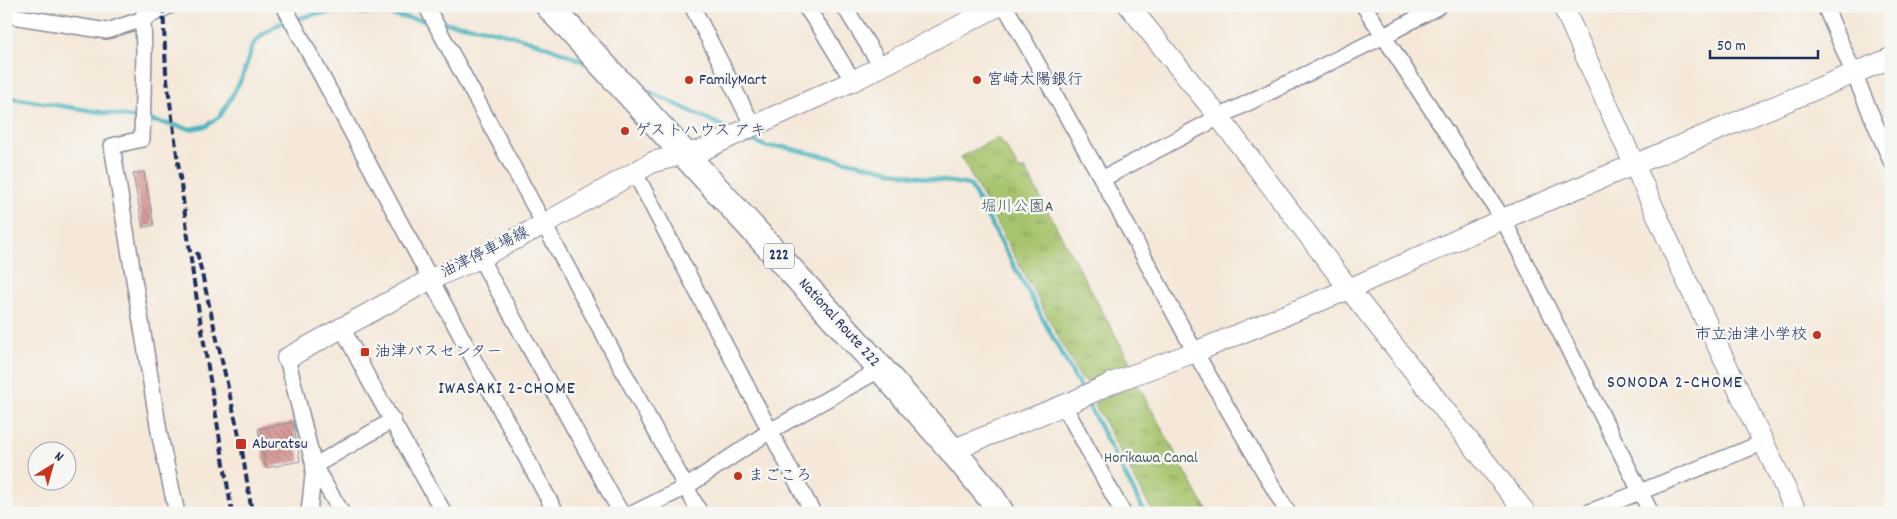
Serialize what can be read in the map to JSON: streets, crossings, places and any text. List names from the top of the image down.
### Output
{
  "streets": {
    "highway": ["222", "National Route 222"],
    "street": ["油津停車場線"]
  },
  "crossings": [
    ["油津停車場線", "National Route 222"]
  ],
  "districts": ["SONODA 2-CHOME", "IWASAKI 2-CHOME"],
  "parks": ["堀川公園A", "Horikawa Canal"],
  "places": {
    "other": [
      "FamilyMart",
      "宮崎太陽銀行",
      "ゲストハウス アキ",
      "市立油津小学校",
      "まごころ"
    ],
    "transit": ["油津バスセンター", "Aburatsu"]
  },
  "scale_bar": "50 m",
  "north": "top right"
}
